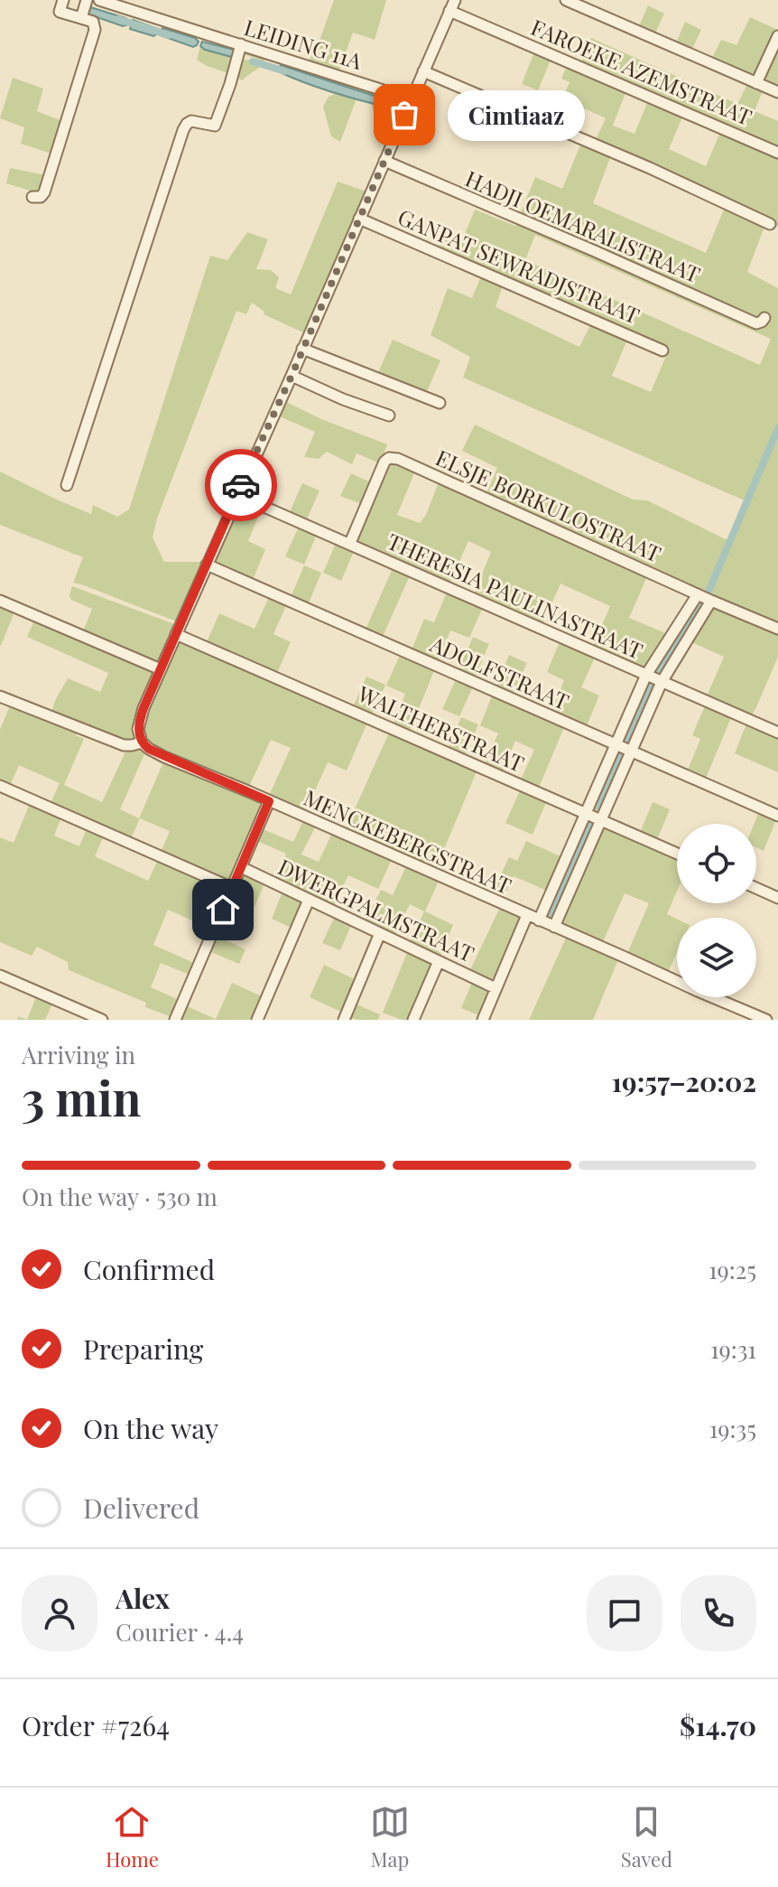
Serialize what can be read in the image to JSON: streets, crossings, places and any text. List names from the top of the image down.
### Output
{
  "streets": {
    "street": [
      "LEIDING 11A",
      "FAROEKE AZEMSTRAAT",
      "HADJI OEMARALISTRAAT",
      "GANPAT SEWRADJSTRAAT",
      "ELSJE BORKULOSTRAAT",
      "THERESIA PAULINASTRAAT",
      "ADOLFSTRAAT",
      "WALTHERSTRAAT",
      "MENCKEBERGSTRAAT",
      "DWERGPALMSTRAAT"
    ]
  },
  "crossings": [
    ["ELSJE BORKULOSTRAAT", "THERESIA PAULINASTRAAT"]
  ],
  "places": ["Cimtiaaz"],
  "page": {
    "bubble": "Cimtiaaz",
    "heading": ["3 min", "Arriving in", "19:57–20:02"],
    "panel": [
      "Alex",
      "Courier · 4.4",
      "Order #7264",
      "$14.70"
    ],
    "bar": "On the way · 530 m",
    "list": [
      ["Confirmed", "19:25"],
      ["Preparing", "19:31"],
      ["On the way", "19:35"],
      "Delivered"
    ],
    "tabs": ["Home", "Map", "Saved"]
  }
}
